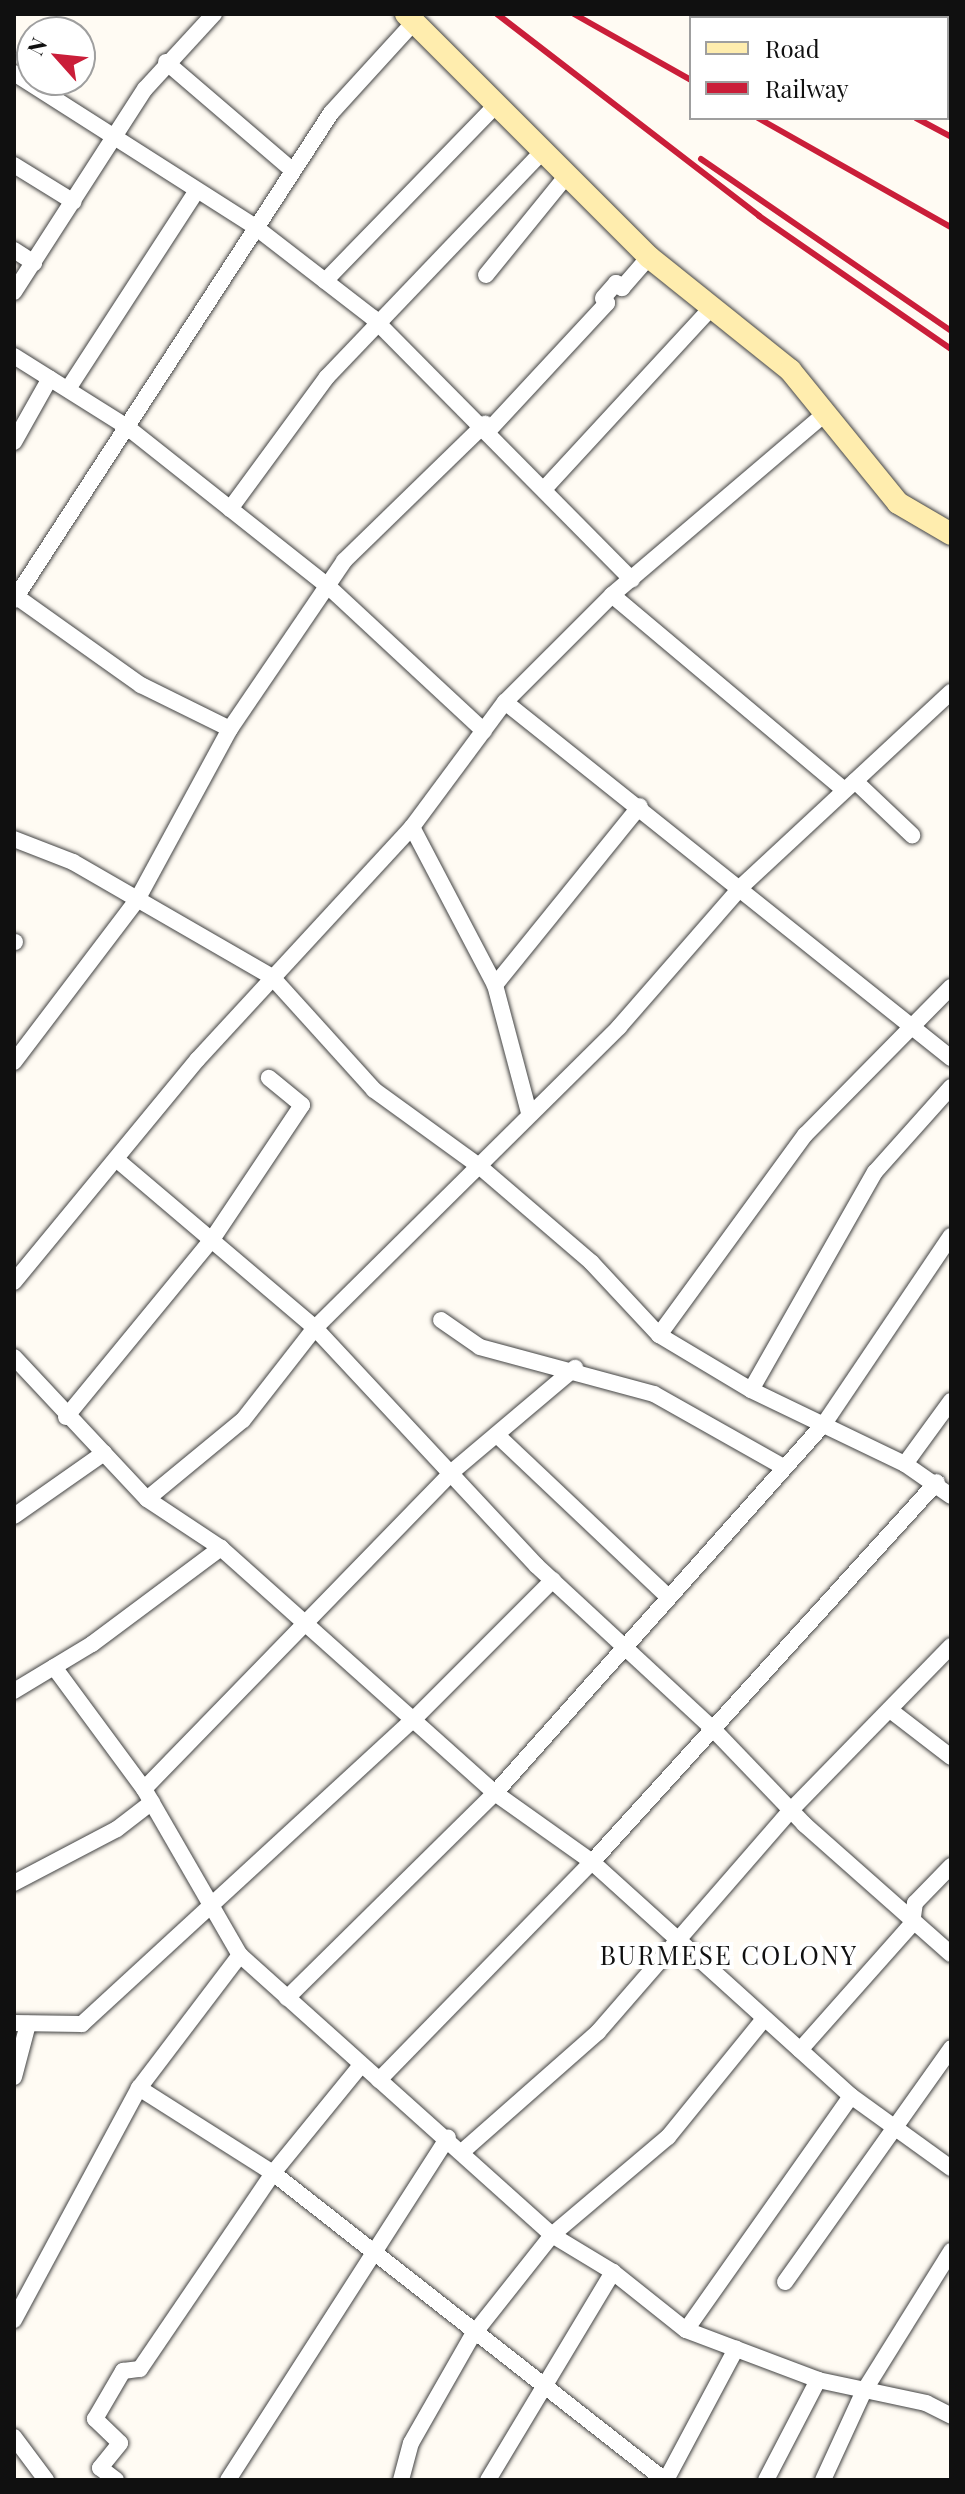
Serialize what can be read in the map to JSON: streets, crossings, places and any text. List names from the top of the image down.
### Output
{
  "districts": ["BURMESE COLONY"],
  "legend": ["Road", "Railway"],
  "north": "top left"
}
